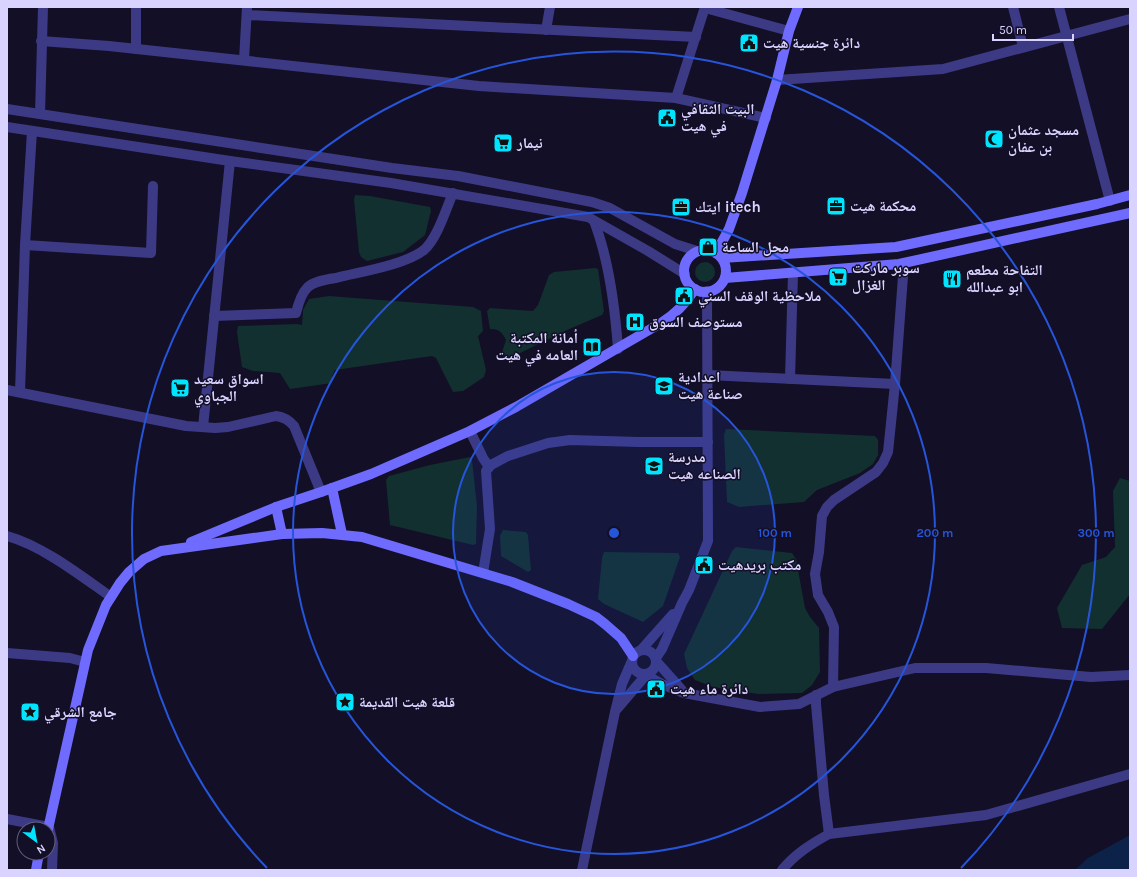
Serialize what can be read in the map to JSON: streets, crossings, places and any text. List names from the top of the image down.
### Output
{
  "places": {
    "public building": [
      "دائرة جنسية هيت",
      "البيت الثقافي في هيت",
      "ملاحظية الوقف السني",
      "مكتب بريدهيت",
      "دائرة ماء هيت"
    ],
    "mosque": ["مسجد عثمان بن عفان"],
    "supermarket": ["نيمار", "سوبر ماركت الغزال", "اسواق سعيد الجباوي"],
    "office": ["محكمة هيت", "ايتك itech"],
    "shop": ["محل الساعة"],
    "restaurant": ["التفاحة مطعم ابو عبدالله"],
    "hospital": ["مستوصف السوق"],
    "library": ["أمانة المكتبة العامه في هيت"],
    "school or university": ["اعدادية صناعة هيت", "مدرسة الصناعه هيت"],
    "place": ["قلعة هيت القديمة", "جامع الشرقي"]
  },
  "scale_bar": "50 m",
  "north": "bottom right",
  "rings": ["100 m", "200 m", "300 m"]
}
